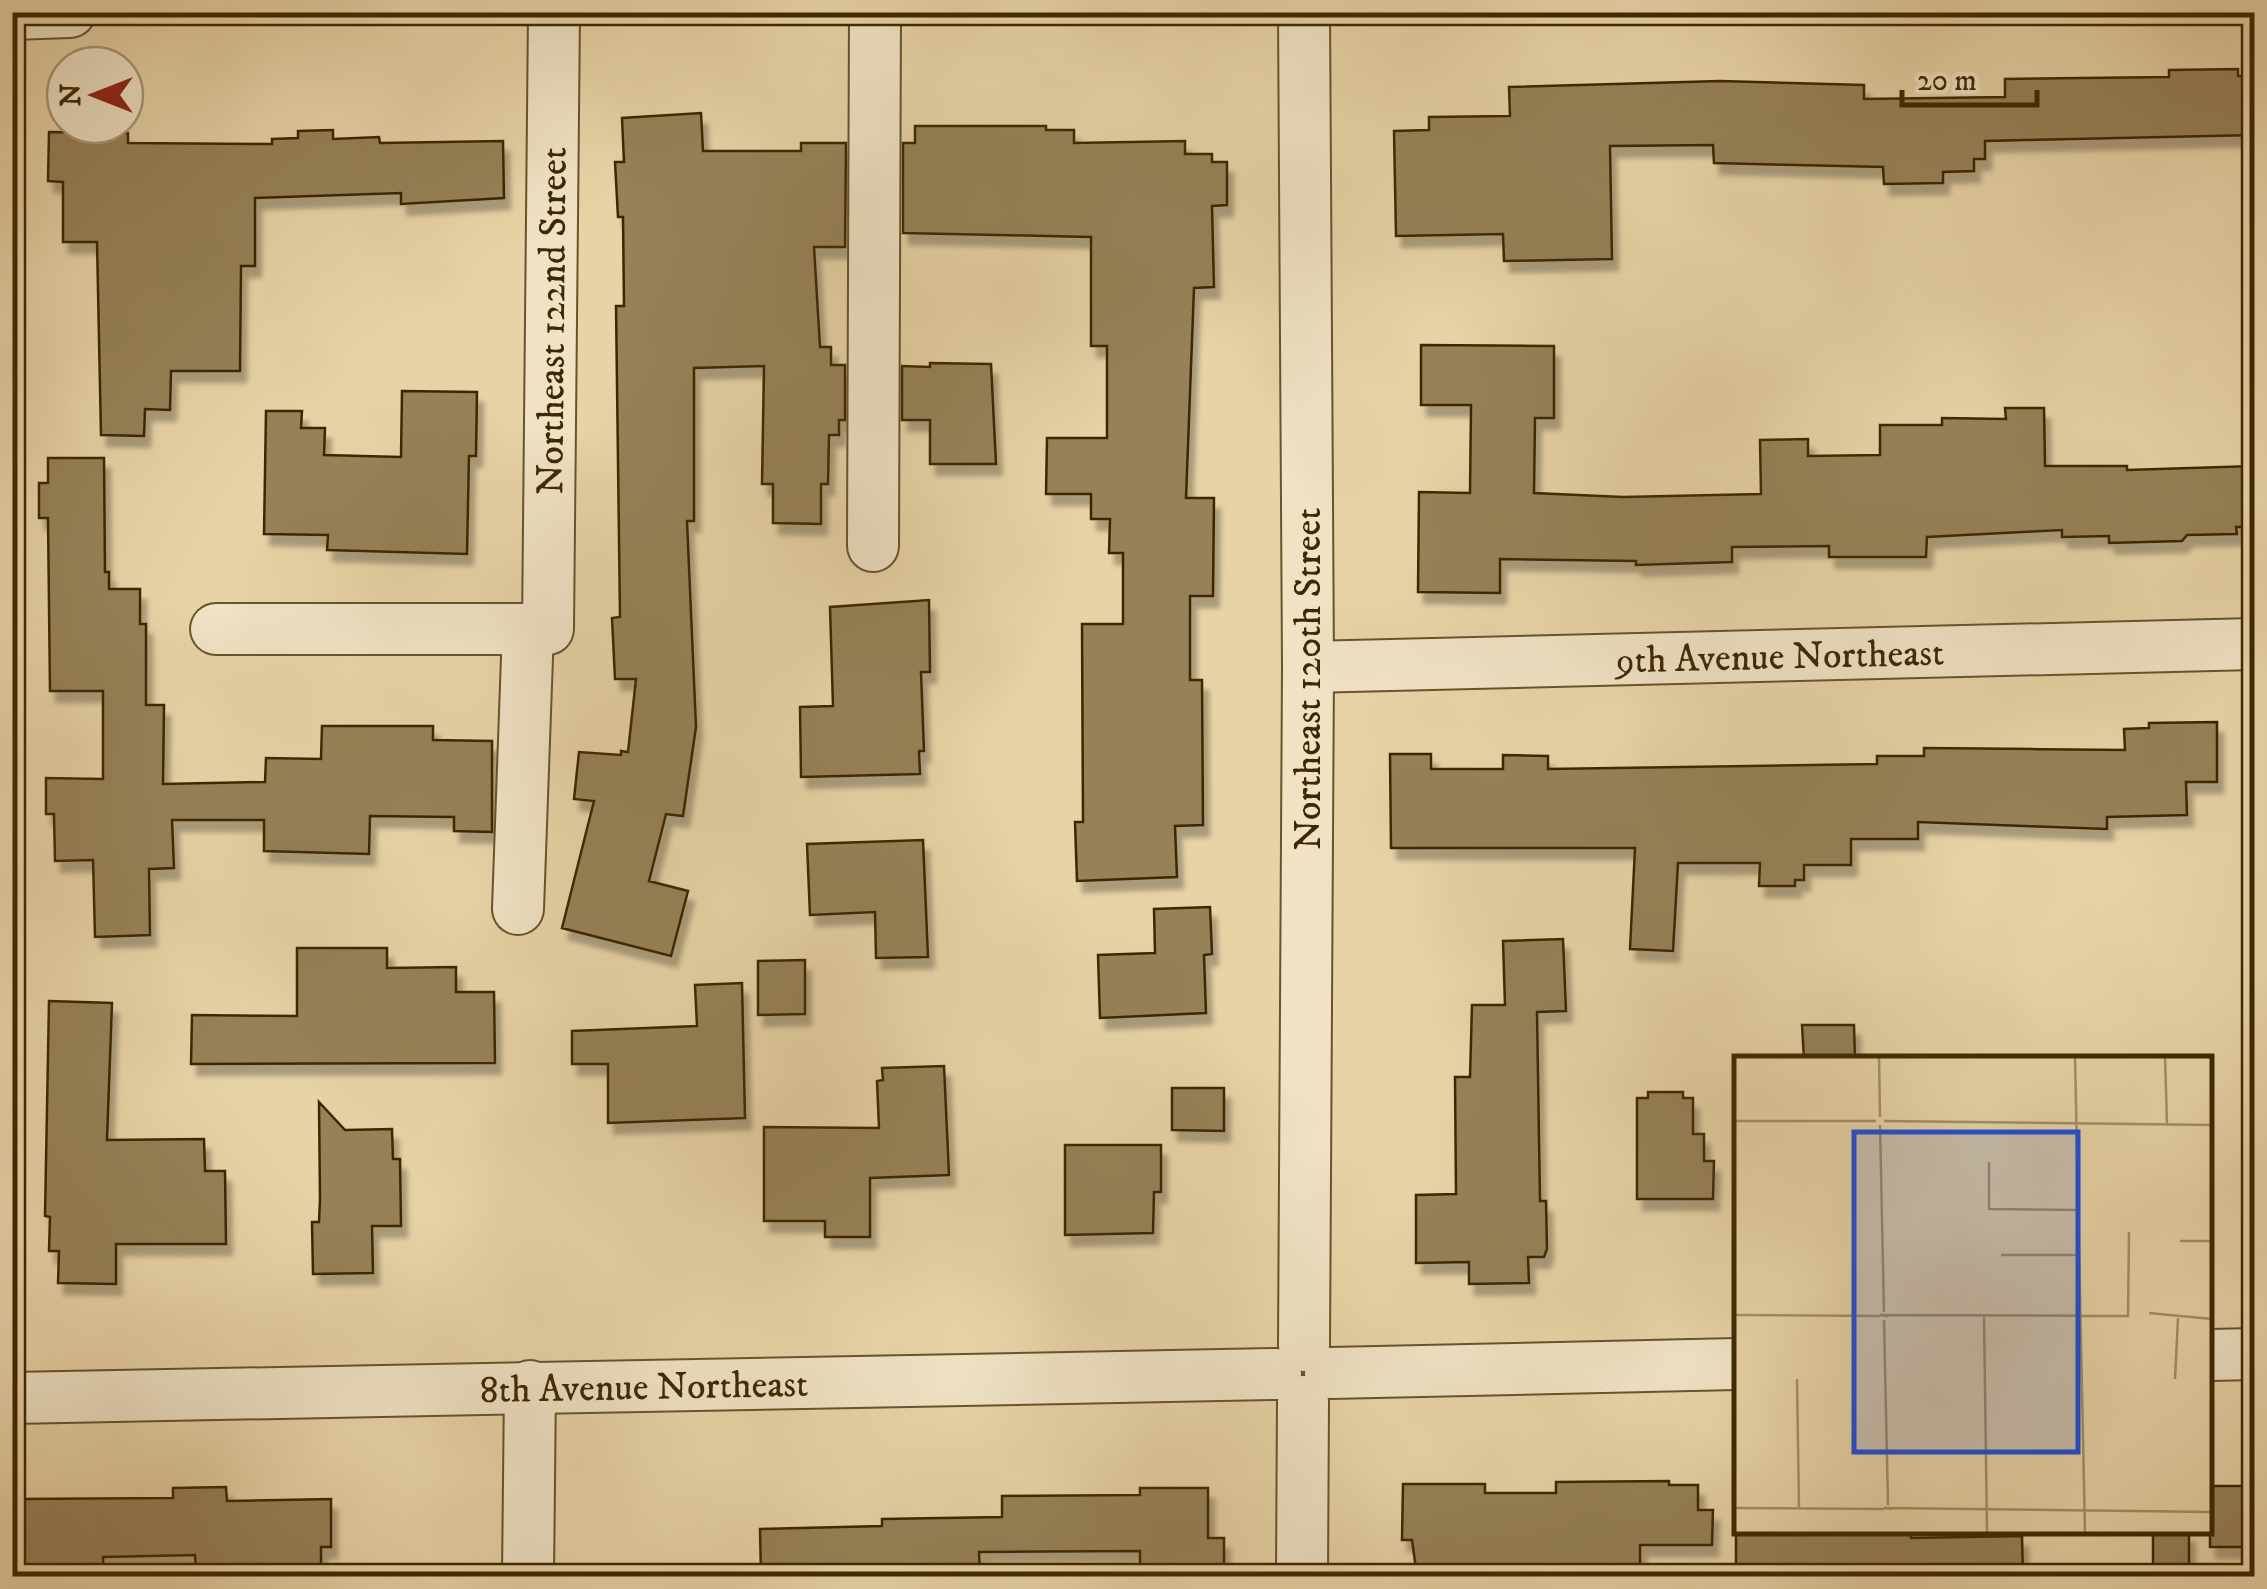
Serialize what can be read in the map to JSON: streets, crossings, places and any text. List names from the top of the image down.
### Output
{
  "streets": {
    "street": [
      "Northeast 122nd Street",
      "9th Avenue Northeast",
      "Northeast 120th Street",
      "8th Avenue Northeast"
    ]
  },
  "crossings": [
    ["9th Avenue Northeast", "Northeast 120th Street"],
    ["Northeast 120th Street", "8th Avenue Northeast"]
  ],
  "scale_bar": "20 m",
  "north": "left"
}
